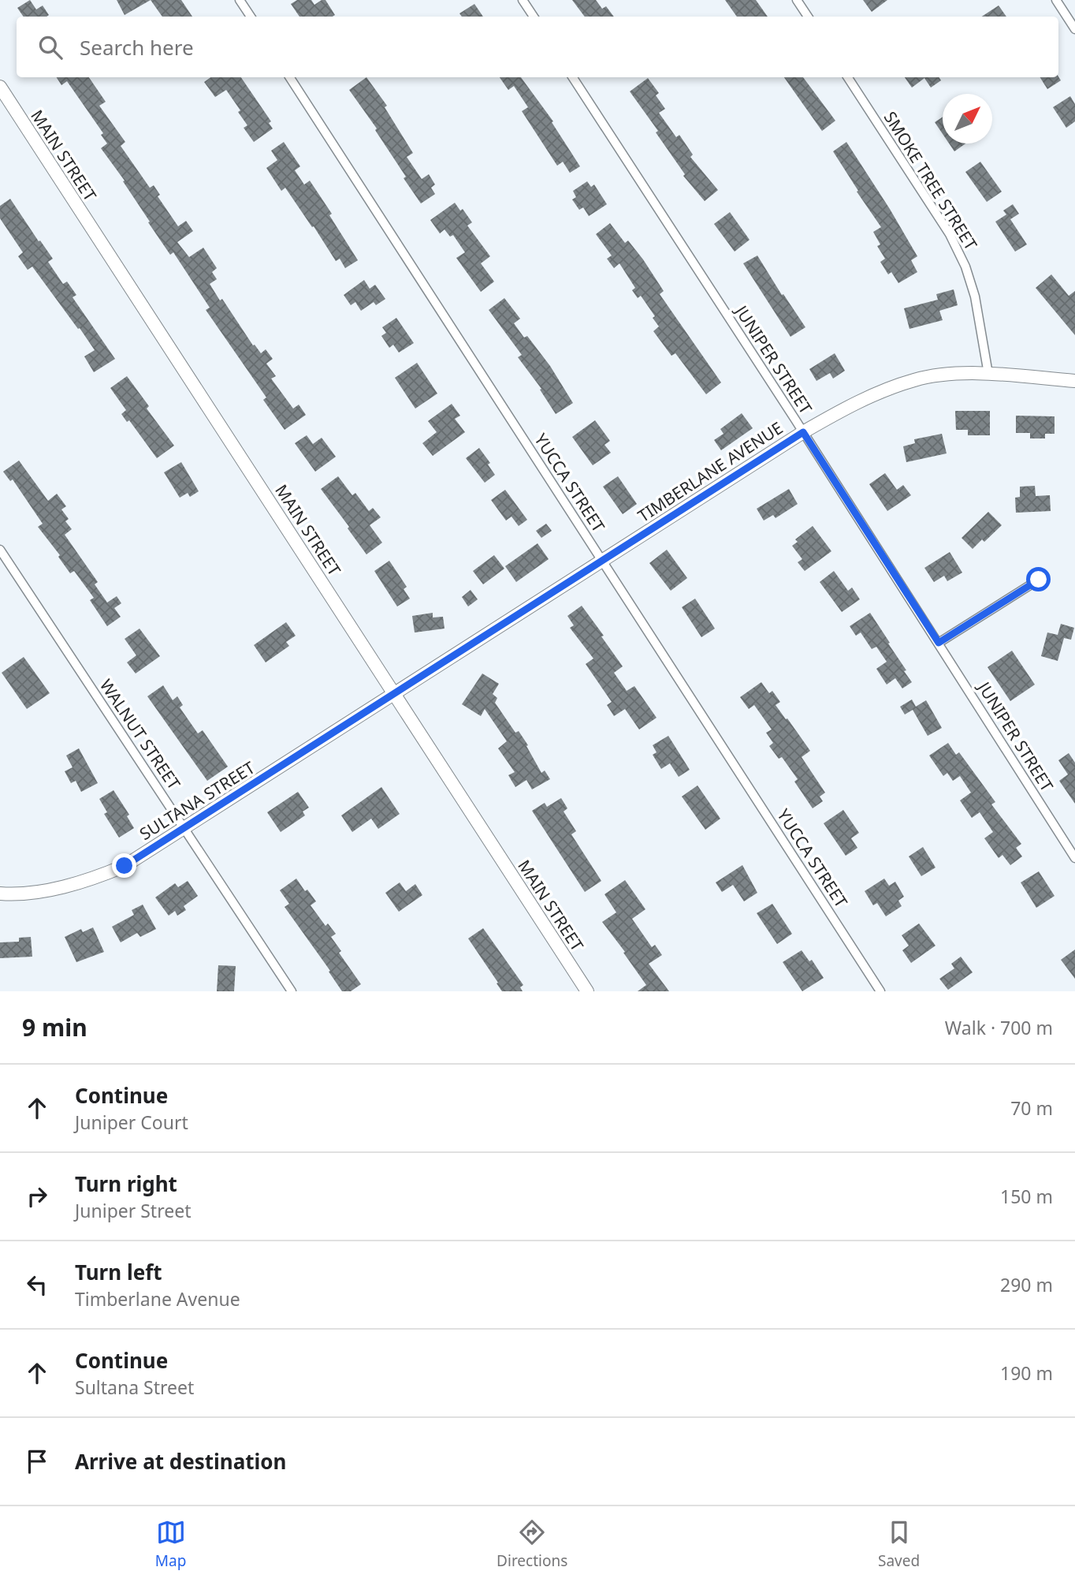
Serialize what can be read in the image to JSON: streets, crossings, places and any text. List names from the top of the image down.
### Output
{
  "streets": {
    "street": [
      "MAIN STREET",
      "SMOKE TREE STREET",
      "JUNIPER STREET",
      "TIMBERLANE AVENUE",
      "YUCCA STREET",
      "WALNUT STREET",
      "SULTANA STREET"
    ]
  },
  "crossings": [
    ["MAIN STREET", "TIMBERLANE AVENUE"],
    ["MAIN STREET", "SULTANA STREET"],
    ["SMOKE TREE STREET", "TIMBERLANE AVENUE"],
    ["JUNIPER STREET", "TIMBERLANE AVENUE"],
    ["TIMBERLANE AVENUE", "YUCCA STREET"],
    ["TIMBERLANE AVENUE", "SULTANA STREET"],
    ["WALNUT STREET", "SULTANA STREET"]
  ],
  "north": "top right",
  "page": {
    "search": "Search here",
    "heading": ["9 min", "Walk · 700 m"],
    "list": [
      ["Continue", "Juniper Court", "70 m"],
      ["Turn right", "Juniper Street", "150 m"],
      ["Turn left", "Timberlane Avenue", "290 m"],
      ["Continue", "Sultana Street", "190 m"],
      "Arrive at destination"
    ],
    "nav": ["Map", "Directions", "Saved"]
  }
}
